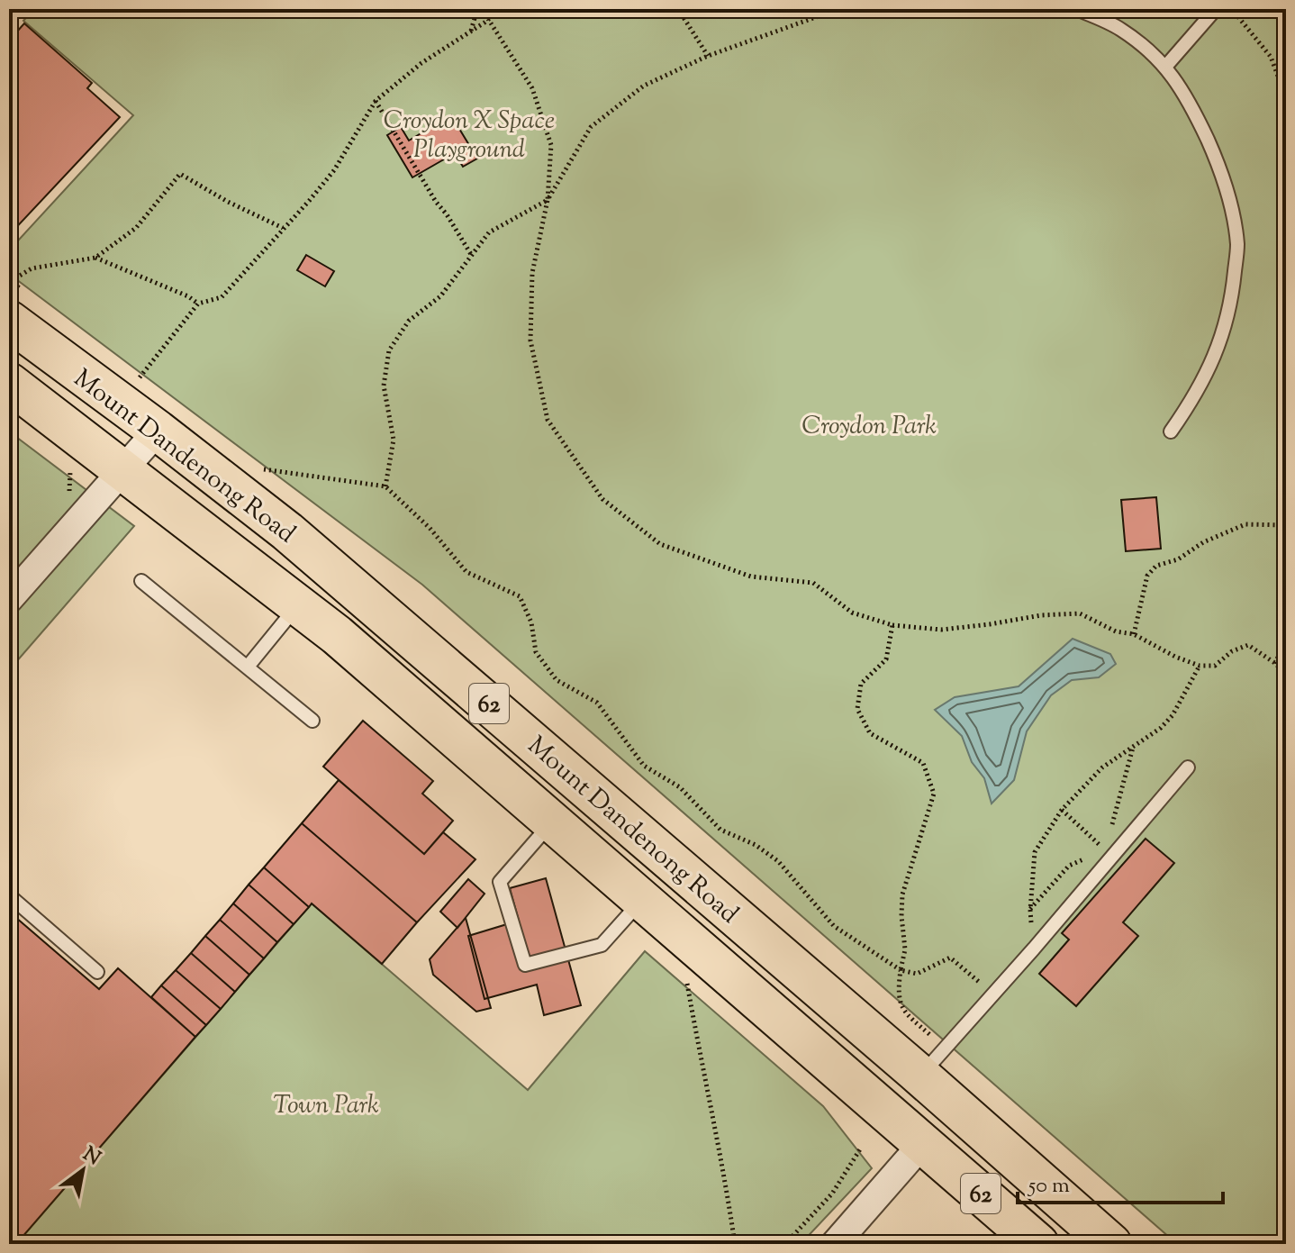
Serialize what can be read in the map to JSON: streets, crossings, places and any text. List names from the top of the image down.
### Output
{
  "streets": {
    "main road": ["Mount Dandenong Road", "62"]
  },
  "parks": ["Croydon X Space Playground", "Croydon Park", "Town Park"],
  "scale_bar": "50 m",
  "north": "top right"
}
